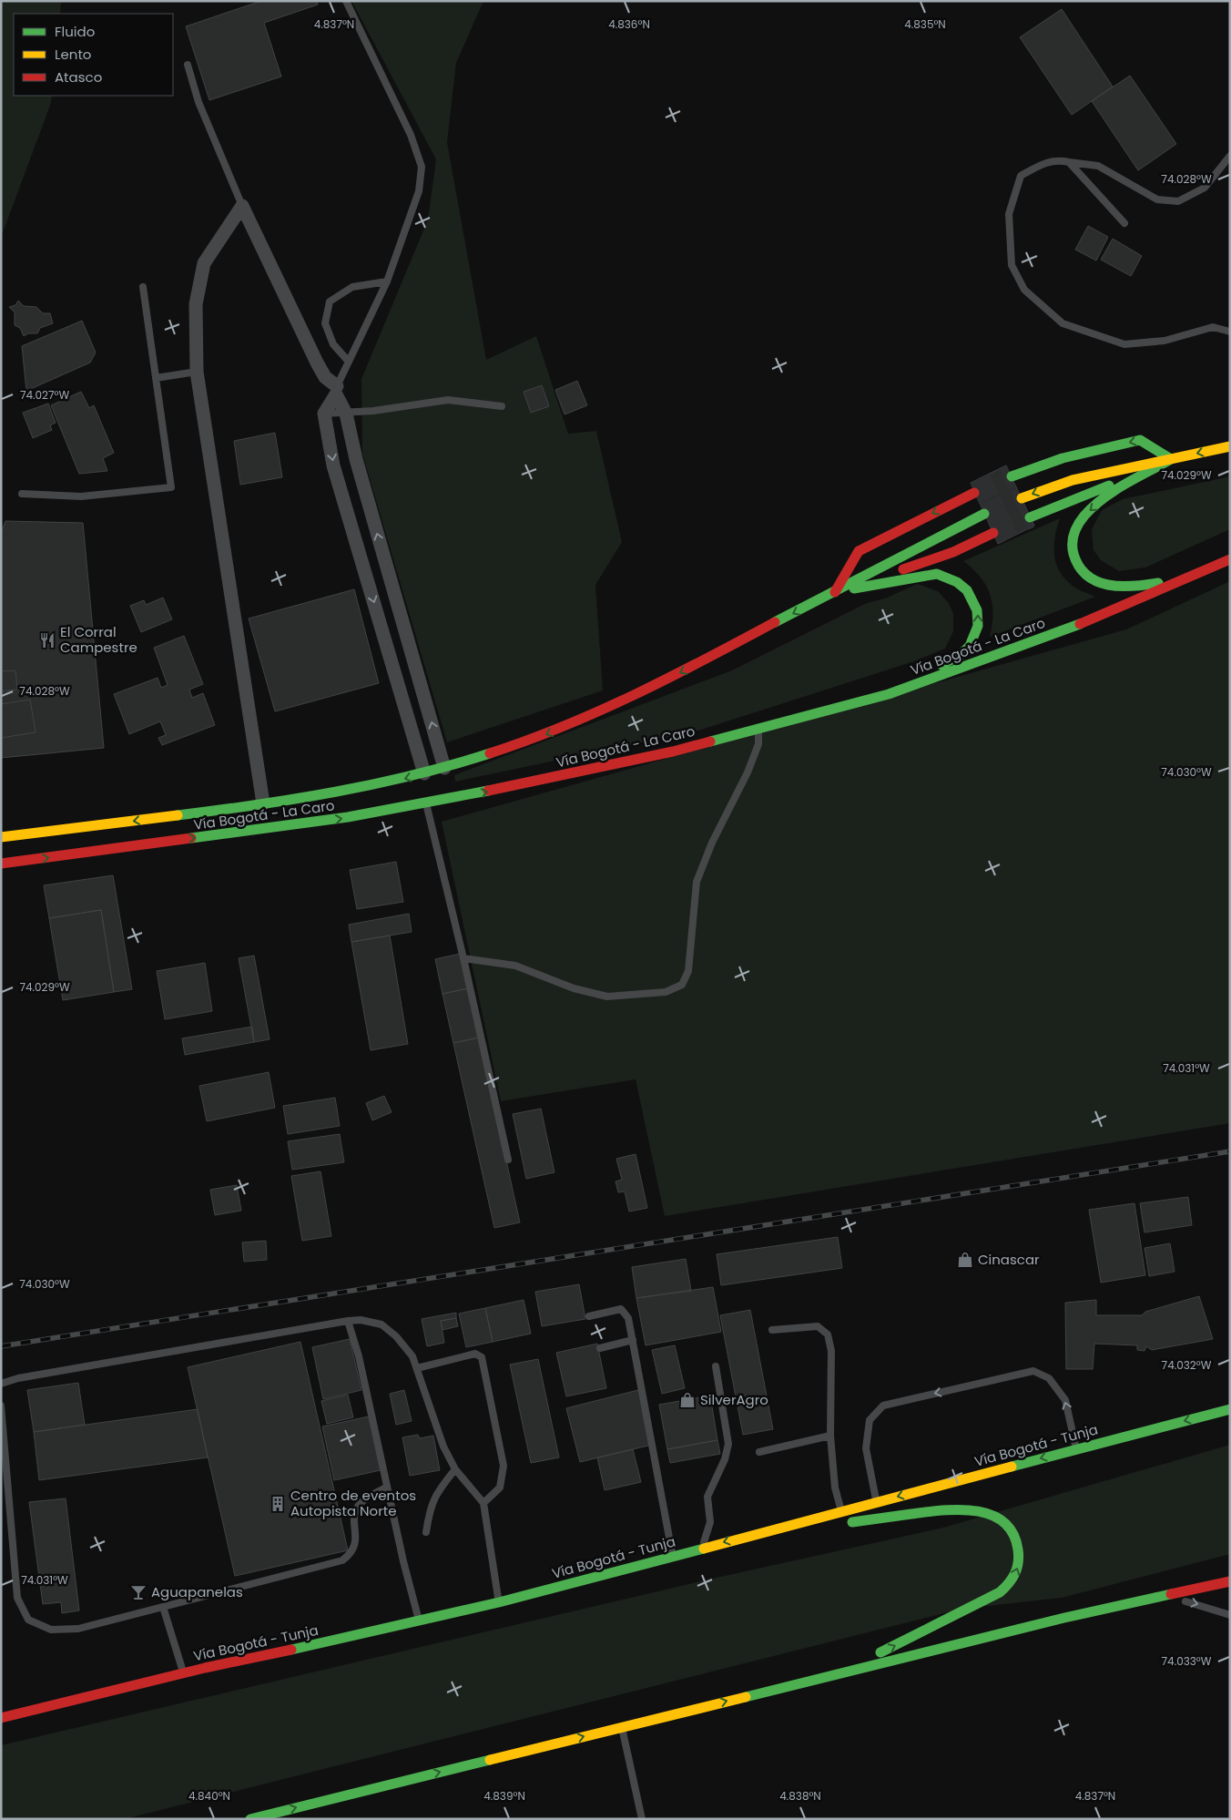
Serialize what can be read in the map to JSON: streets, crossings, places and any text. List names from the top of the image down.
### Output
{
  "streets": {
    "main road": ["Vía Bogotá - La Caro", "Vía Bogotá - Tunja"]
  },
  "places": {
    "restaurant": ["El Corral Campestre"],
    "shop": ["Cinascar", "SilverAgro"],
    "building": ["Centro de eventos Autopista Norte"],
    "bar": ["Aguapanelas"]
  },
  "legend": ["Fluido", "Lento", "Atasco"],
  "coordinates": [
    "4.837°N",
    "4.836°N",
    "4.835°N",
    "74.028°W",
    "74.027°W",
    "74.029°W",
    "74.030°W",
    "74.031°W",
    "74.032°W",
    "74.033°W",
    "4.840°N",
    "4.839°N",
    "4.838°N"
  ]
}
